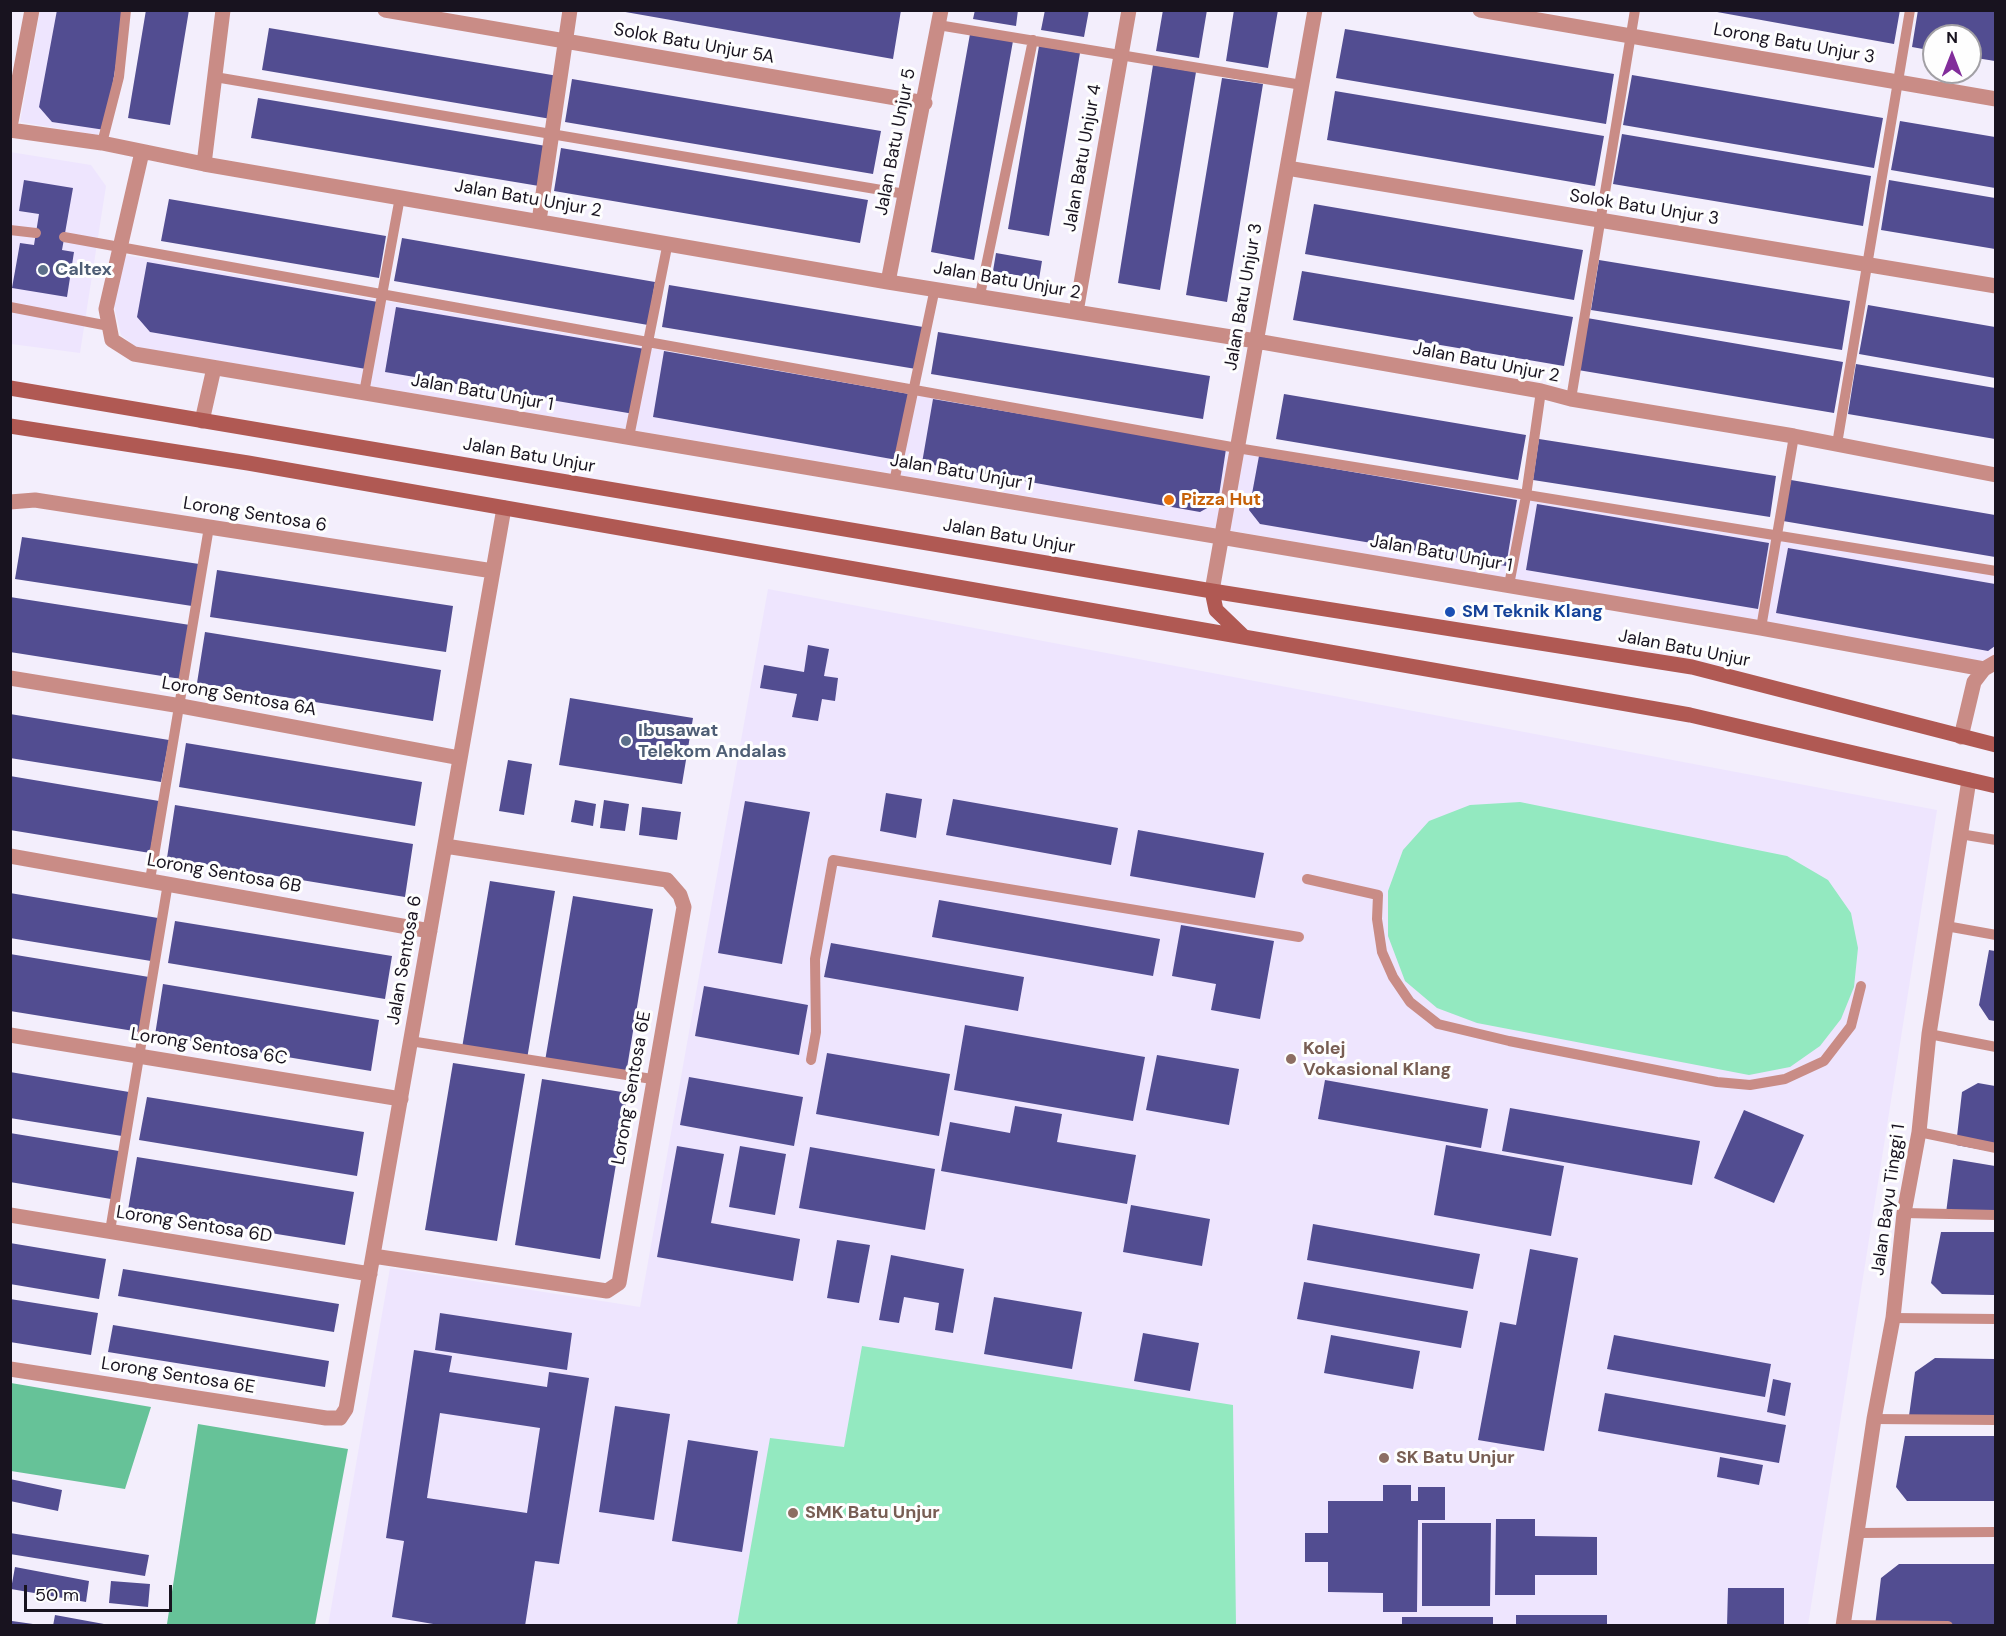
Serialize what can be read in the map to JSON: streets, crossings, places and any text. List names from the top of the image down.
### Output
{
  "streets": {
    "main road": ["Jalan Batu Unjur"],
    "street": [
      "Solok Batu Unjur 5A",
      "Lorong Batu Unjur 3",
      "Jalan Batu Unjur 5",
      "Jalan Batu Unjur 4",
      "Jalan Batu Unjur 2",
      "Solok Batu Unjur 3",
      "Jalan Batu Unjur 3",
      "Jalan Batu Unjur 1",
      "Lorong Sentosa 6",
      "Lorong Sentosa 6A",
      "Lorong Sentosa 6B",
      "Jalan Sentosa 6",
      "Lorong Sentosa 6C",
      "Lorong Sentosa 6E",
      "Jalan Bayu Tinggi 1",
      "Lorong Sentosa 6D"
    ]
  },
  "crossings": [
    ["Solok Batu Unjur 5A", "Jalan Batu Unjur 5"],
    ["Jalan Batu Unjur 5", "Jalan Batu Unjur 2"],
    ["Jalan Batu Unjur 4", "Jalan Batu Unjur 2"],
    ["Jalan Batu Unjur 2", "Jalan Batu Unjur 3"],
    ["Solok Batu Unjur 3", "Jalan Batu Unjur 3"],
    ["Jalan Batu Unjur 3", "Jalan Batu Unjur 1"],
    ["Jalan Batu Unjur 3", "Jalan Batu Unjur"],
    ["Lorong Sentosa 6", "Jalan Sentosa 6"],
    ["Lorong Sentosa 6A", "Jalan Sentosa 6"],
    ["Lorong Sentosa 6B", "Jalan Sentosa 6"],
    ["Jalan Sentosa 6", "Lorong Sentosa 6C"],
    ["Jalan Sentosa 6", "Lorong Sentosa 6E"],
    ["Jalan Sentosa 6", "Lorong Sentosa 6D"]
  ],
  "places": [
    "Caltex",
    "Pizza Hut",
    "SM Teknik Klang",
    "Ibusawat Telekom Andalas",
    "Kolej Vokasional Klang",
    "SK Batu Unjur",
    "SMK Batu Unjur"
  ],
  "scale_bar": "50 m",
  "north": "top"
}
